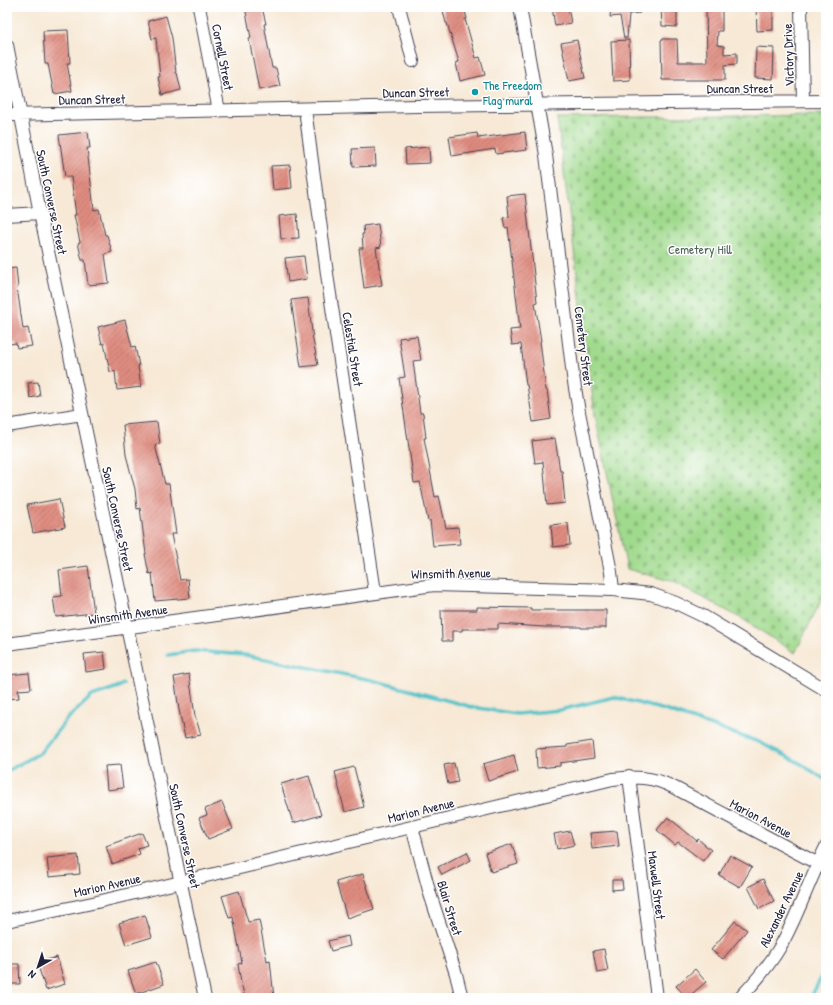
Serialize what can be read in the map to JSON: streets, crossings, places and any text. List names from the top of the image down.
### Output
{
  "streets": {
    "street": [
      "Victory Drive",
      "Cornell Street",
      "Duncan Street",
      "South Converse Street",
      "Cemetery Street",
      "Celestial Street",
      "Winsmith Avenue",
      "Marion Avenue",
      "Maxwell Street",
      "Blair Street",
      "Alexander Avenue"
    ]
  },
  "crossings": [
    ["Victory Drive", "Duncan Street"],
    ["Cornell Street", "Duncan Street"],
    ["Duncan Street", "South Converse Street"],
    ["Duncan Street", "Cemetery Street"],
    ["Duncan Street", "Celestial Street"],
    ["South Converse Street", "Winsmith Avenue"],
    ["South Converse Street", "Marion Avenue"],
    ["Cemetery Street", "Winsmith Avenue"],
    ["Celestial Street", "Winsmith Avenue"],
    ["Marion Avenue", "Maxwell Street"],
    ["Marion Avenue", "Blair Street"],
    ["Marion Avenue", "Alexander Avenue"]
  ],
  "parks": ["Cemetery Hill"],
  "places": ["The Freedom Flag mural"],
  "north": "bottom left"
}
